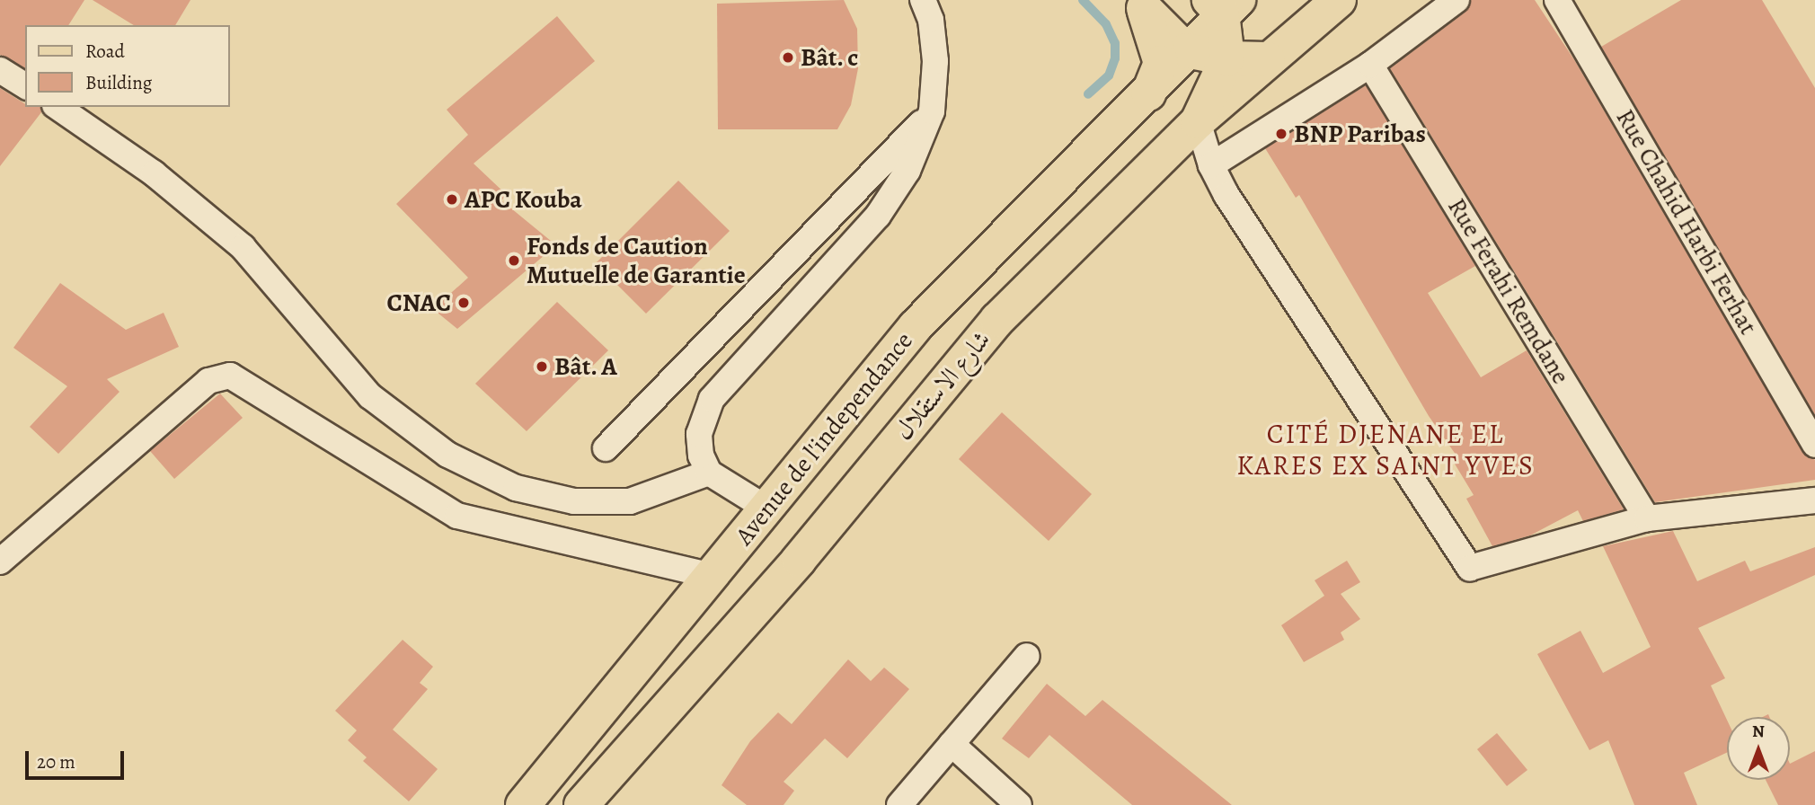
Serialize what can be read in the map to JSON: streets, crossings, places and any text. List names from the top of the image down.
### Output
{
  "streets": {
    "main road": ["شارع الاستقلال", "Avenue de l'independance"],
    "street": ["Rue Chahid Harbi Ferhat", "Rue Ferahi Remdane"]
  },
  "districts": ["CITÉ DJENANE EL KARES EX SAINT YVES"],
  "places": [
    "Bât. c",
    "BNP Paribas",
    "APC Kouba",
    "Fonds de Caution Mutuelle de Garantie",
    "CNAC",
    "Bât. A"
  ],
  "legend": ["Road", "Building"],
  "scale_bar": "20 m",
  "north": "top"
}
